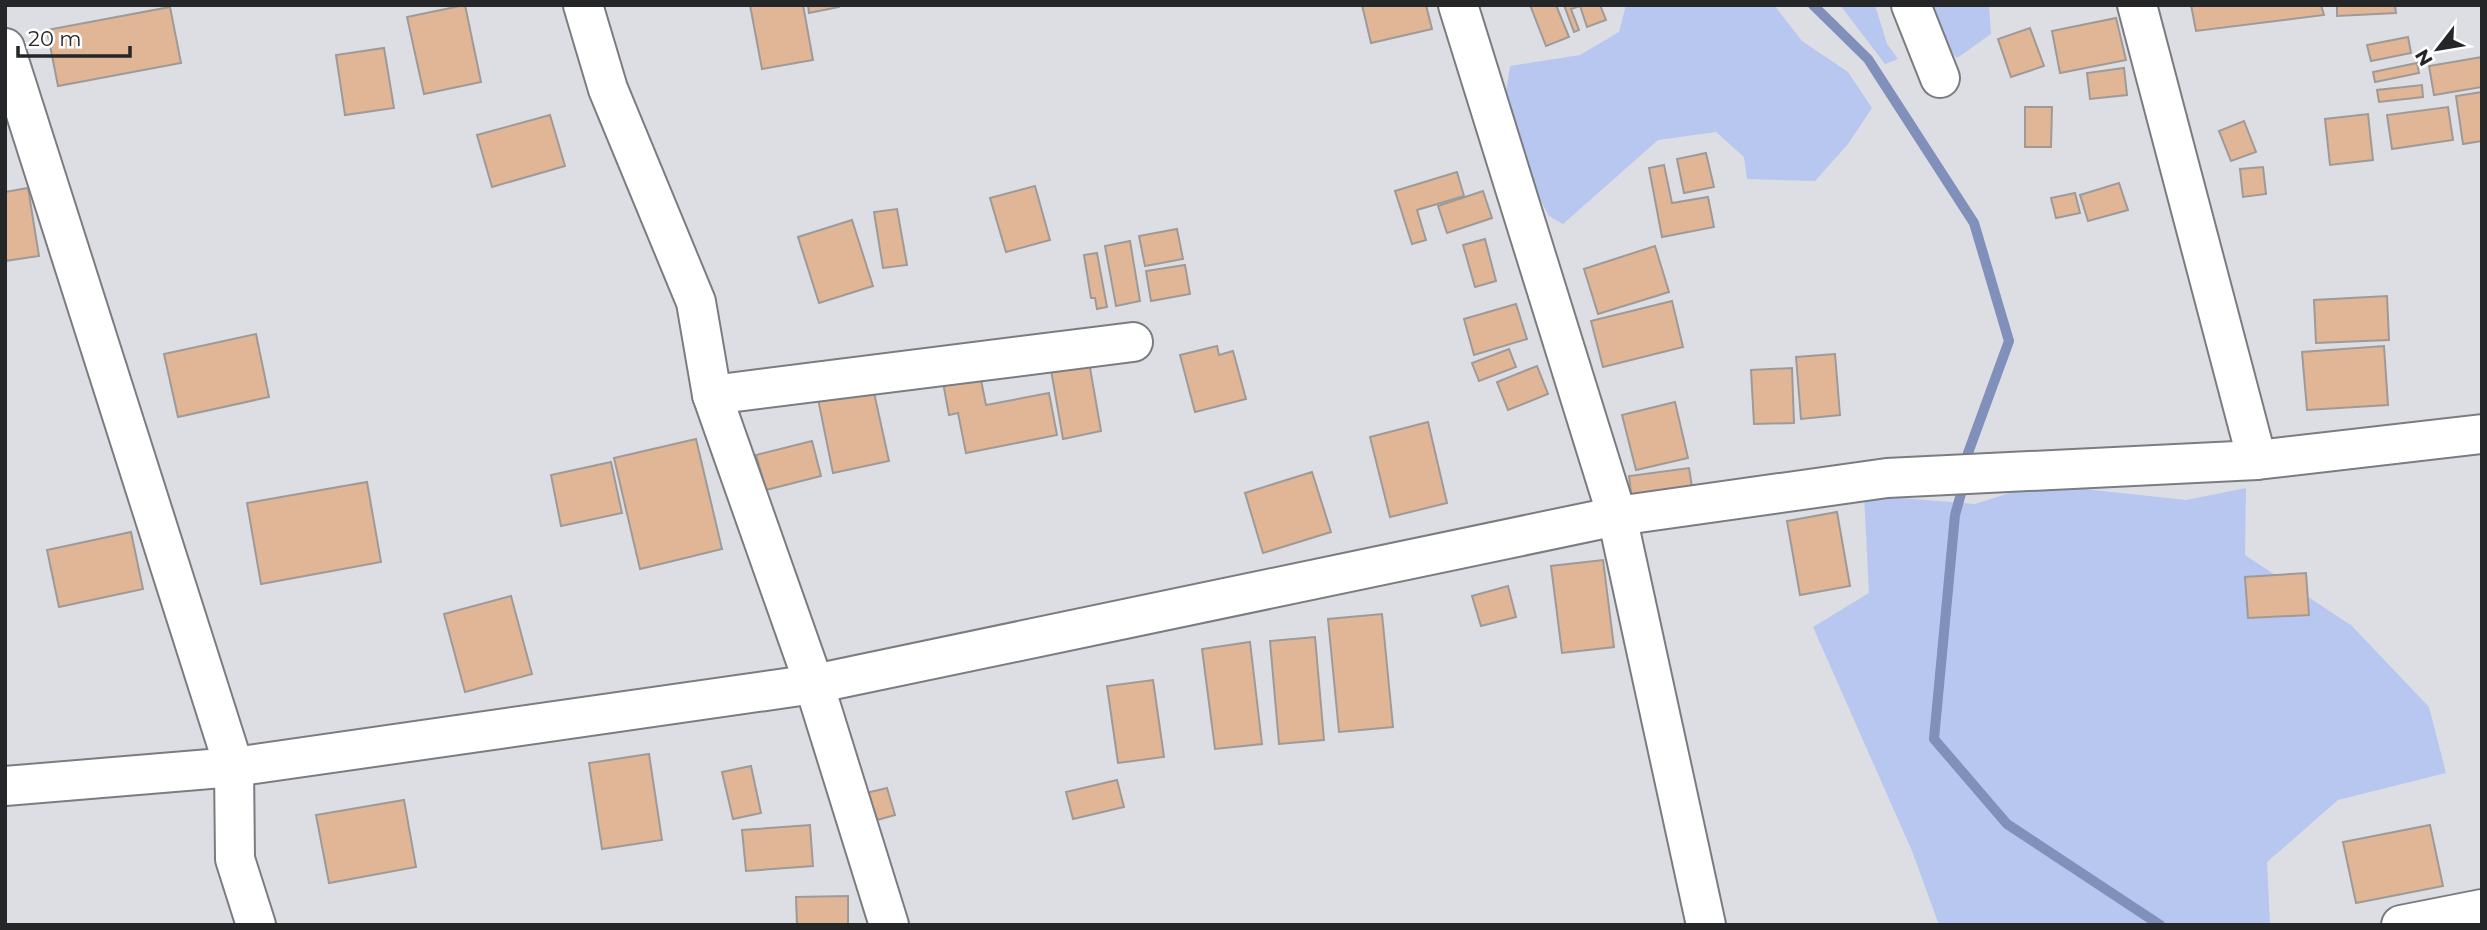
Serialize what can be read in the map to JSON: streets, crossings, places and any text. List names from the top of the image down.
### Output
{
  "scale_bar": "20 m",
  "north": "bottom left"
}
